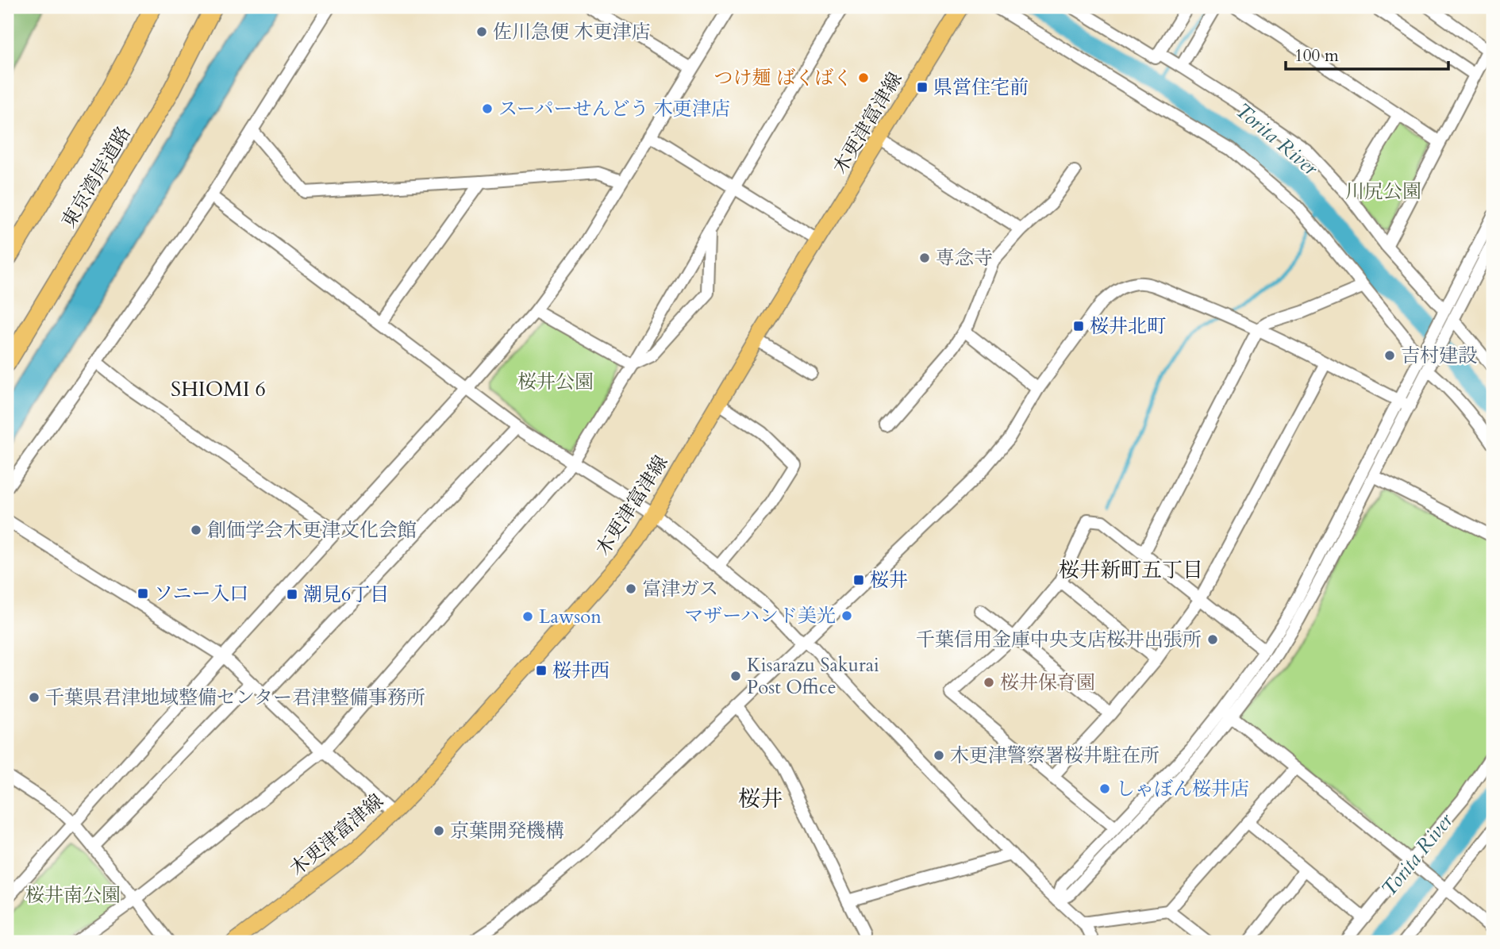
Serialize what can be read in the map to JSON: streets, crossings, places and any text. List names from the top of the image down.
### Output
{
  "streets": {
    "highway": ["東京湾岸道路"],
    "main road": ["木更津富津線"]
  },
  "districts": ["SHIOMI 6", "桜井新町五丁目", "桜井"],
  "water": ["Torita River"],
  "parks": ["川尻公園", "桜井公園", "桜井南公園"],
  "places": {
    "other": [
      "佐川急便 木更津店",
      "つけ麺 ばくばく",
      "スーパーせんどう 木更津店",
      "専念寺",
      "吉村建設",
      "創価学会木更津文化会館",
      "富津ガス",
      "マザーハンド美光",
      "Lawson",
      "千葉信用金庫中央支店桜井出張所",
      "Kisarazu Sakurai Post Office",
      "桜井保育園",
      "千葉県君津地域整備センター君津整備事務所",
      "木更津警察署桜井駐在所",
      "しゃぼん桜井店",
      "京葉開発機構"
    ],
    "transit": [
      "県営住宅前",
      "桜井北町",
      "桜井",
      "ソニー入口",
      "潮見6丁目",
      "桜井西"
    ]
  },
  "scale_bar": "100 m"
}
